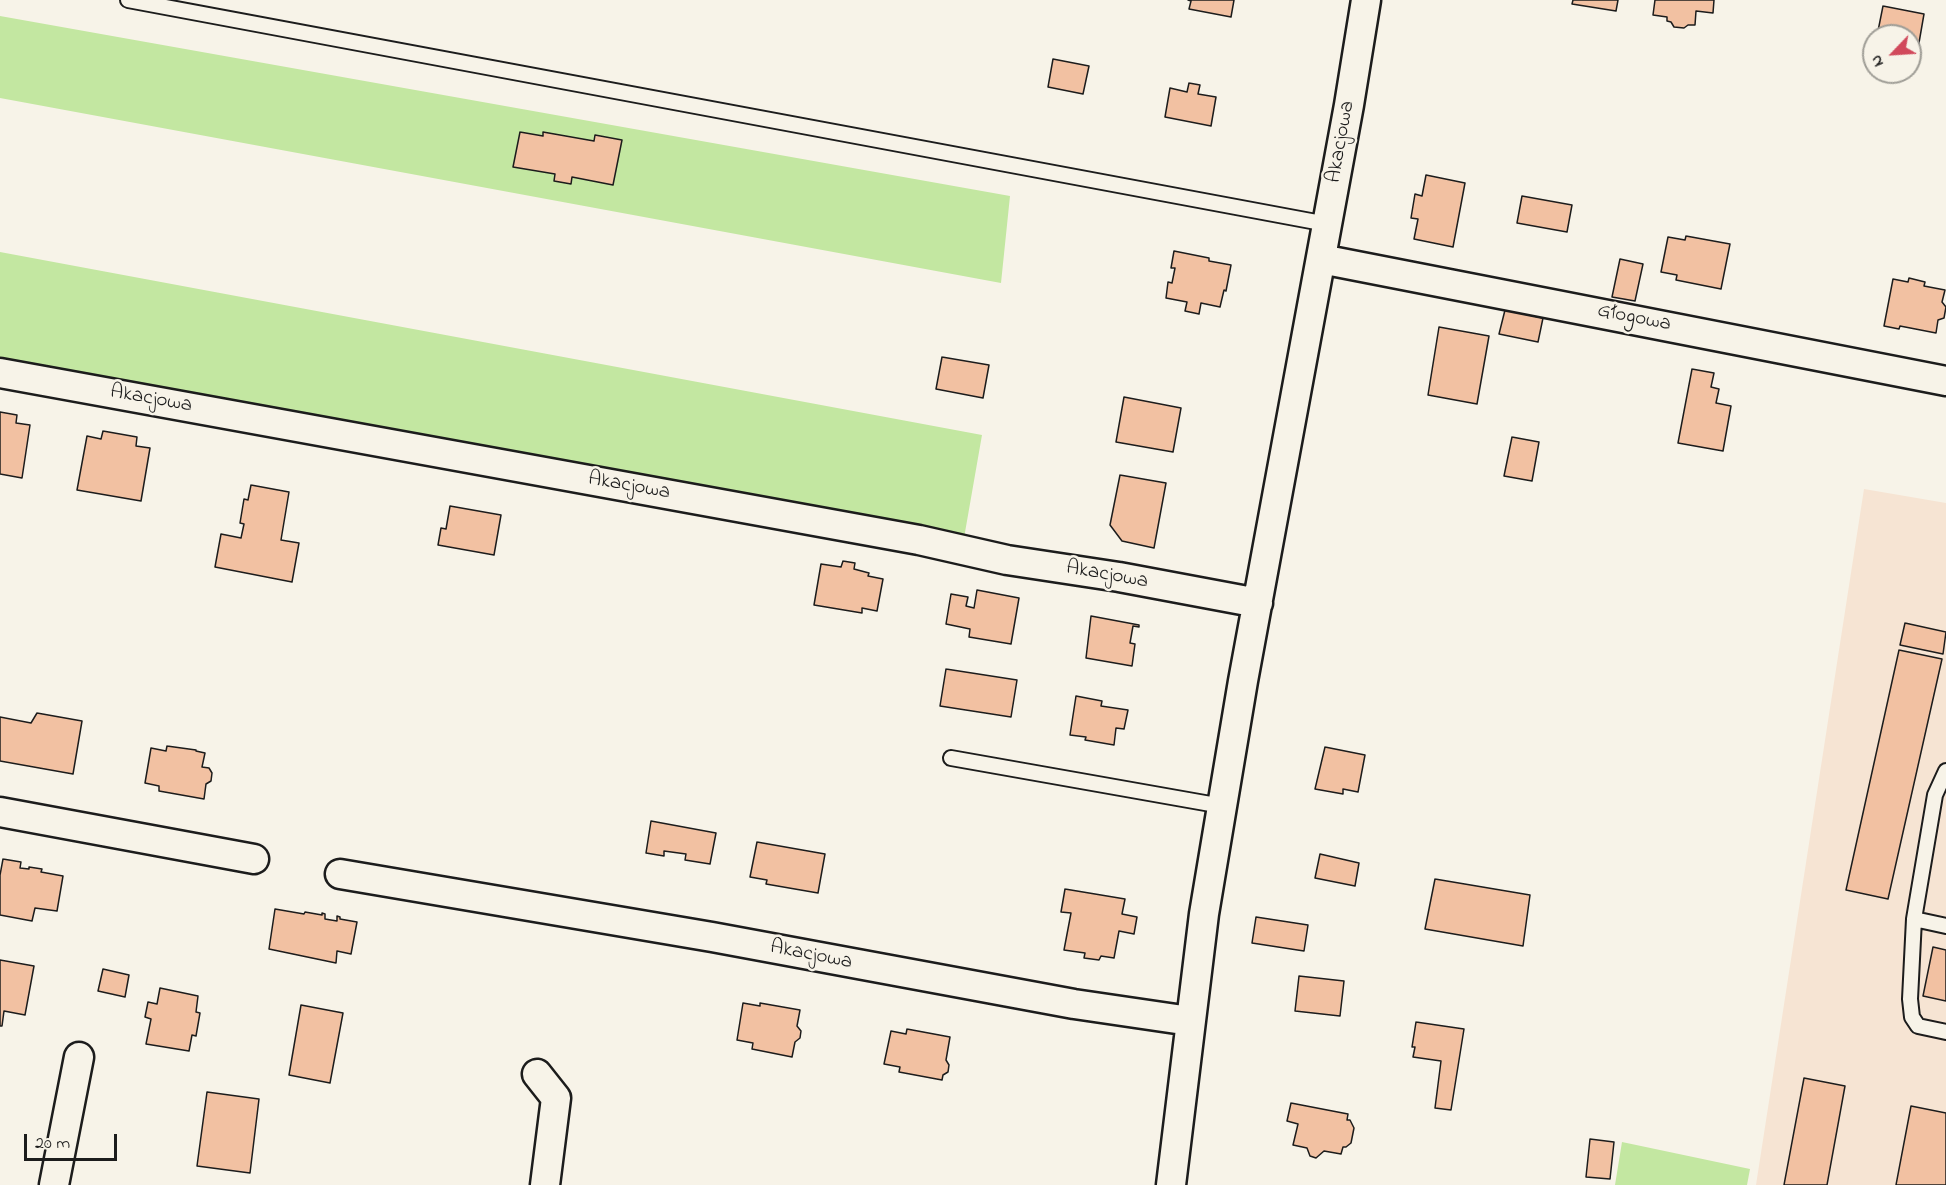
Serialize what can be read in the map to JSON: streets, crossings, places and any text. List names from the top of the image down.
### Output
{
  "streets": {
    "street": ["Akacjowa", "Głogowa"]
  },
  "crossings": [
    ["Akacjowa", "Głogowa"]
  ],
  "scale_bar": "20 m",
  "north": "bottom left"
}
